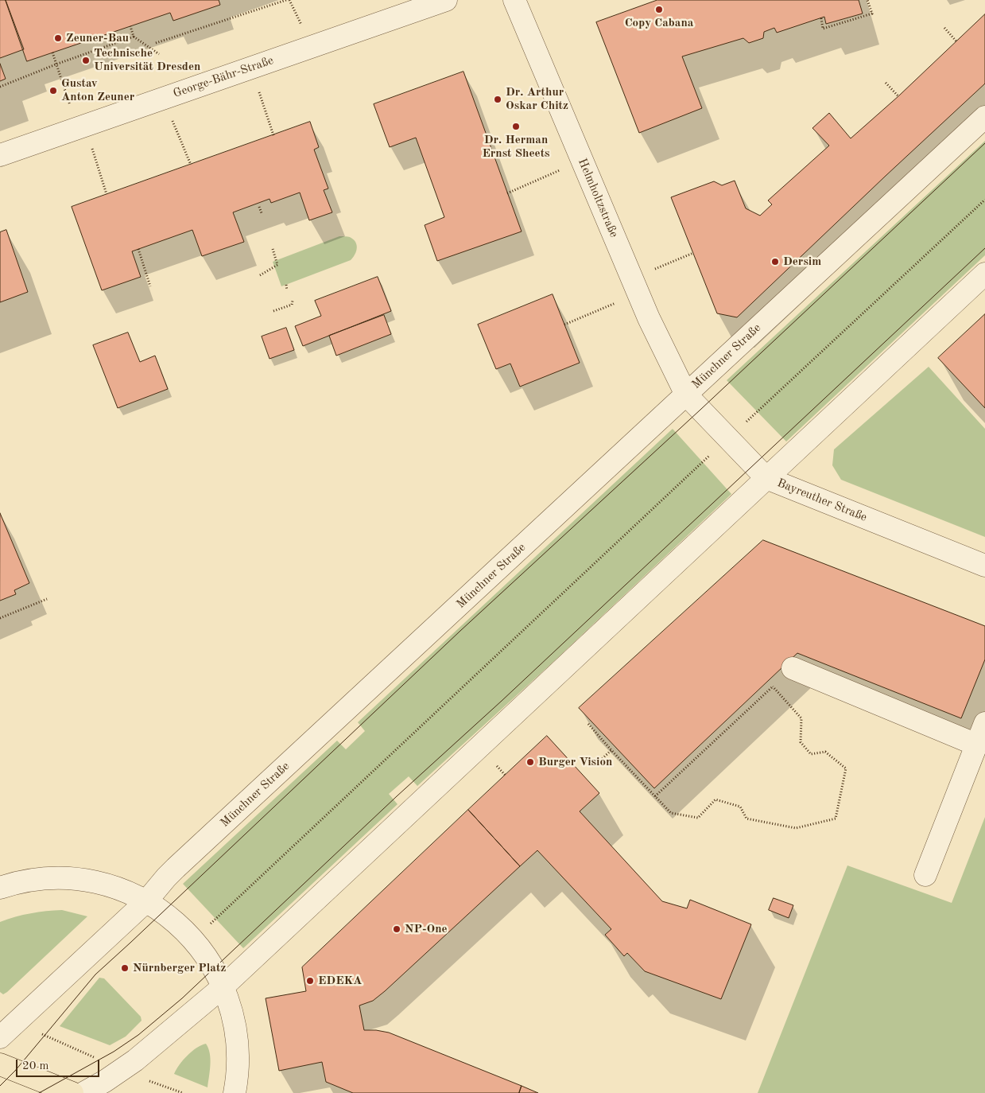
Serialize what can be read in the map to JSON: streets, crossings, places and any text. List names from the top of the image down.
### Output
{
  "streets": {
    "street": [
      "George-Bähr-Straße",
      "Helmholtzstraße",
      "Münchner Straße",
      "Bayreuther Straße"
    ]
  },
  "crossings": [
    ["Helmholtzstraße", "Münchner Straße"],
    ["Helmholtzstraße", "Bayreuther Straße"],
    ["Münchner Straße", "Bayreuther Straße"]
  ],
  "places": [
    "Copy Cabana",
    "Zeuner-Bau",
    "Technische Universität Dresden",
    "Gustav Anton Zeuner",
    "Dr. Arthur Oskar Chitz",
    "Dr. Herman Ernst Sheets",
    "Dersim",
    "Burger Vision",
    "NP-One",
    "Nürnberger Platz",
    "EDEKA"
  ],
  "scale_bar": "20 m"
}
